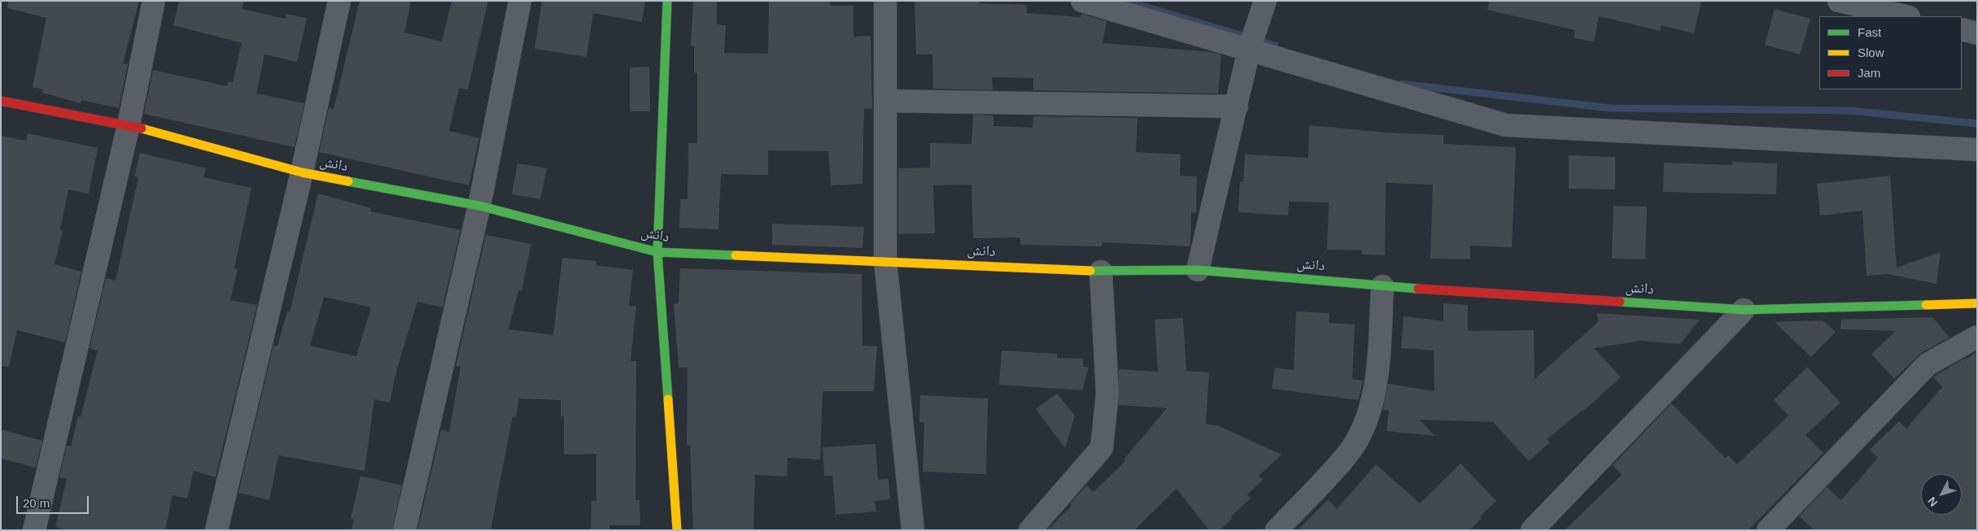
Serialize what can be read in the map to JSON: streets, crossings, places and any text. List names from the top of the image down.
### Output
{
  "streets": {
    "main road": ["دانش"]
  },
  "legend": ["Fast", "Slow", "Jam"],
  "scale_bar": "20 m",
  "north": "bottom left"
}
